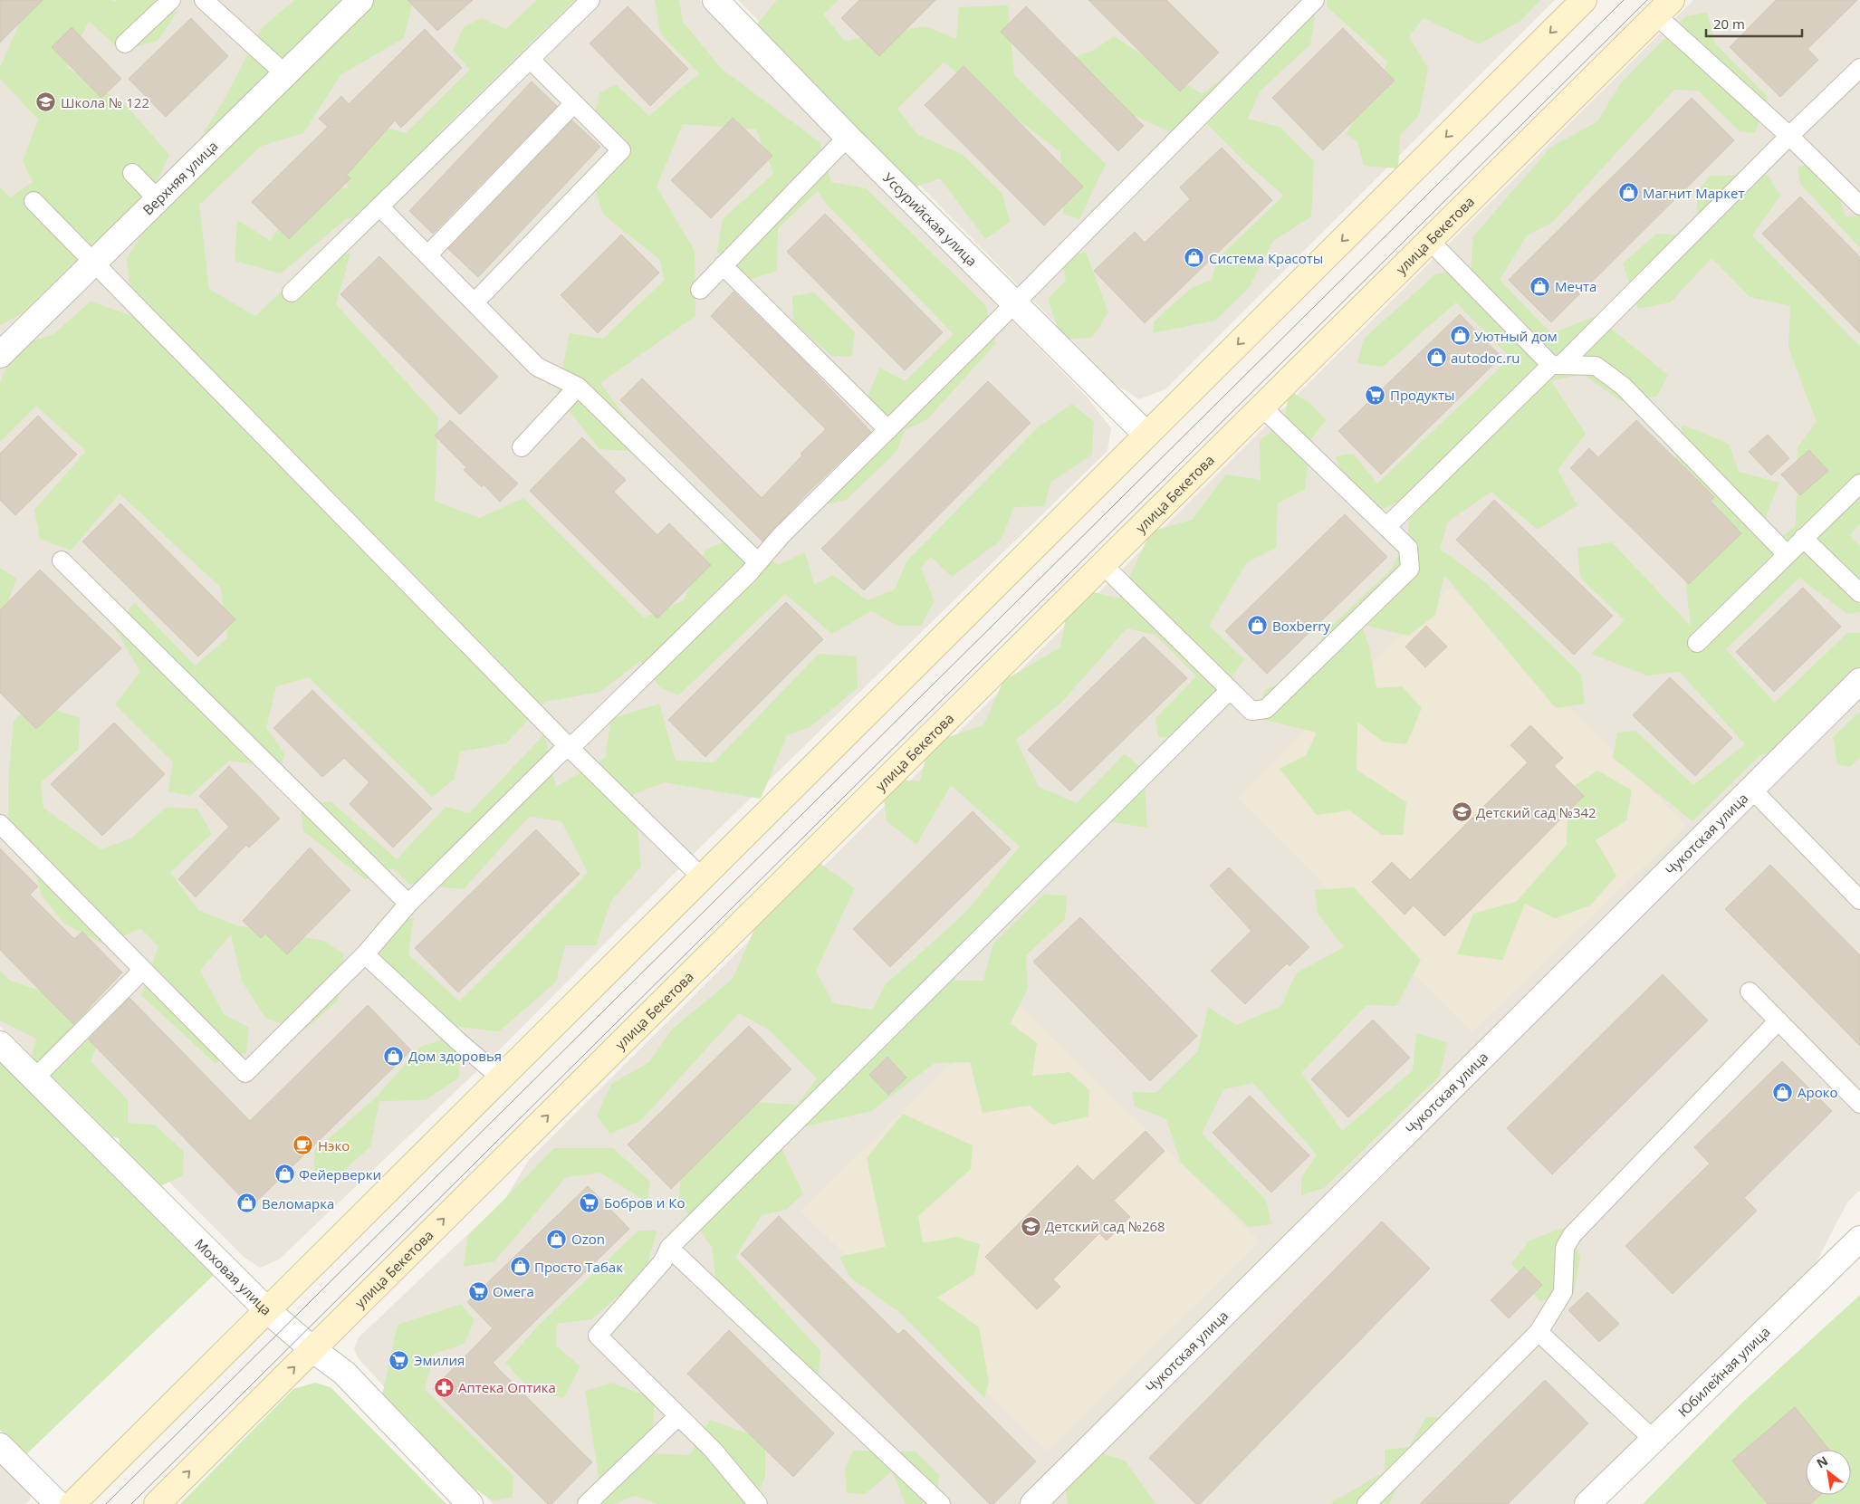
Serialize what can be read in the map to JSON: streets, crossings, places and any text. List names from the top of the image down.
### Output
{
  "streets": {
    "main road": ["улица Бекетова"],
    "street": [
      "Верхняя улица",
      "Уссурийская улица",
      "Чукотская улица",
      "Моховая улица",
      "Юбилейная улица"
    ]
  },
  "crossings": [
    ["улица Бекетова", "Моховая улица"]
  ],
  "places": {
    "school or university": ["Школа № 122", "Детский сад №342", "Детский сад №268"],
    "shop": [
      "Магнит Маркет",
      "Система Красоты",
      "Мечта",
      "Уютный дом",
      "autodoc.ru",
      "Boxberry",
      "Дом здоровья",
      "Ароко",
      "Фейерверки",
      "Веломарка",
      "Ozon",
      "Просто Табак"
    ],
    "supermarket": [
      "Продукты",
      "Бобров и Ко",
      "Омега",
      "Эмилия"
    ],
    "cafe": ["Нэко"],
    "pharmacy": ["Аптека Оптика"]
  },
  "scale_bar": "20 m",
  "north": "top left"
}
